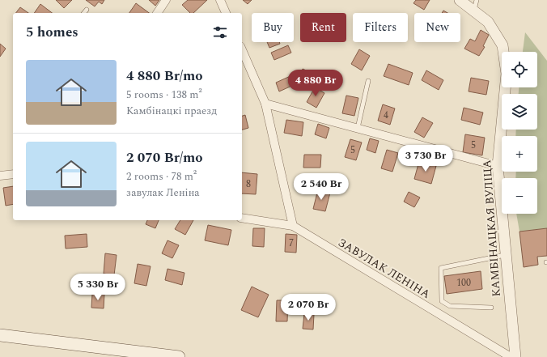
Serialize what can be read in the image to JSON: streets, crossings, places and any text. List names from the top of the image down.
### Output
{
  "streets": {
    "street": ["КАМБІНАЦКАЯ ВУЛІЦА", "ЗАВУЛАК ЛЕНІНА"]
  },
  "house_numbers": [
    "4",
    "5",
    "5",
    "8",
    "7",
    "100"
  ],
  "page": {
    "chip": [
      "Buy",
      "Rent",
      "Filters",
      "New"
    ],
    "heading": "5 homes",
    "map_buttons": ["+", "−"],
    "list": [
      {
        "name": "4 880 Br/mo",
        "note": "5 rooms · 138 m² · Камбінацкі праезд"
      },
      {
        "name": "2 070 Br/mo",
        "note": "2 rooms · 78 m² · завулак Леніна"
      }
    ],
    "price": [
      "4 880 Br",
      "3 730 Br",
      "2 540 Br",
      "5 330 Br",
      "2 070 Br"
    ]
  }
}
